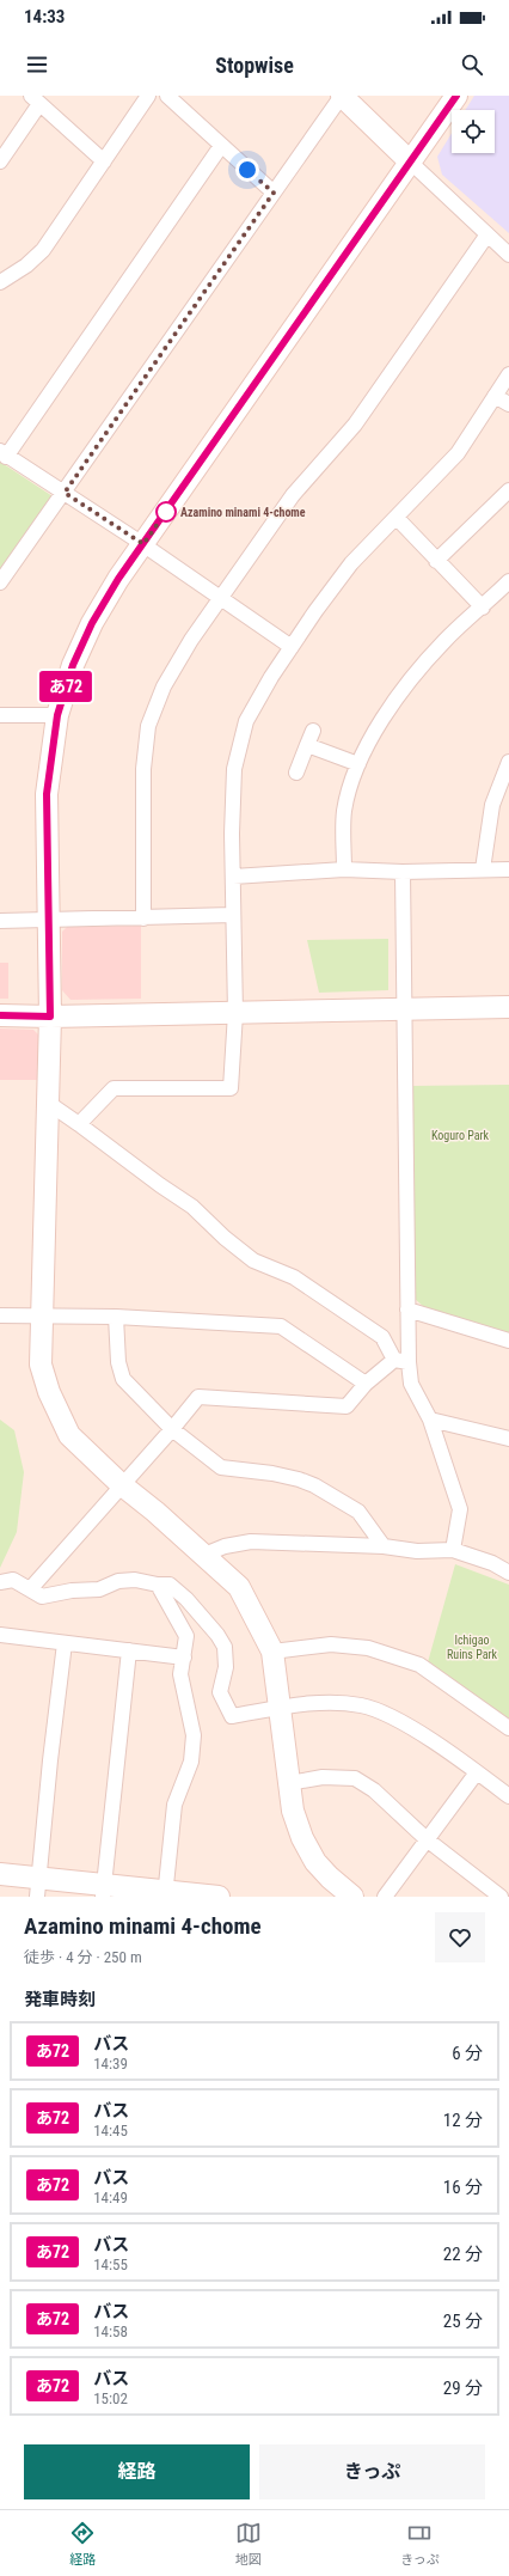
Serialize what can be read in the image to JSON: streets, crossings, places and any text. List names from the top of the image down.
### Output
{
  "parks": ["Koguro Park", "Ichigao Ruins Park"],
  "places": ["Azamino minami 4-chome"],
  "lines": ["bus line あ72"],
  "page": {
    "status": "14:33",
    "header": "Stopwise",
    "on_map": "あ72",
    "heading": [
      ["Azamino minami 4-chome", "徒歩 · 4 分 · 250 m"],
      "発車時刻"
    ],
    "list": [
      {
        "mark": "あ72",
        "name": "バス",
        "note": "14:39",
        "value": "6 分"
      },
      {
        "mark": "あ72",
        "name": "バス",
        "note": "14:45",
        "value": "12 分"
      },
      {
        "mark": "あ72",
        "name": "バス",
        "note": "14:49",
        "value": "16 分"
      },
      {
        "mark": "あ72",
        "name": "バス",
        "note": "14:55",
        "value": "22 分"
      },
      {
        "mark": "あ72",
        "name": "バス",
        "note": "14:58",
        "value": "25 分"
      },
      {
        "mark": "あ72",
        "name": "バス",
        "note": "15:02",
        "value": "29 分"
      }
    ],
    "buttons": ["経路", "きっぷ"],
    "tabs": ["経路", "地図", "きっぷ"]
  }
}
